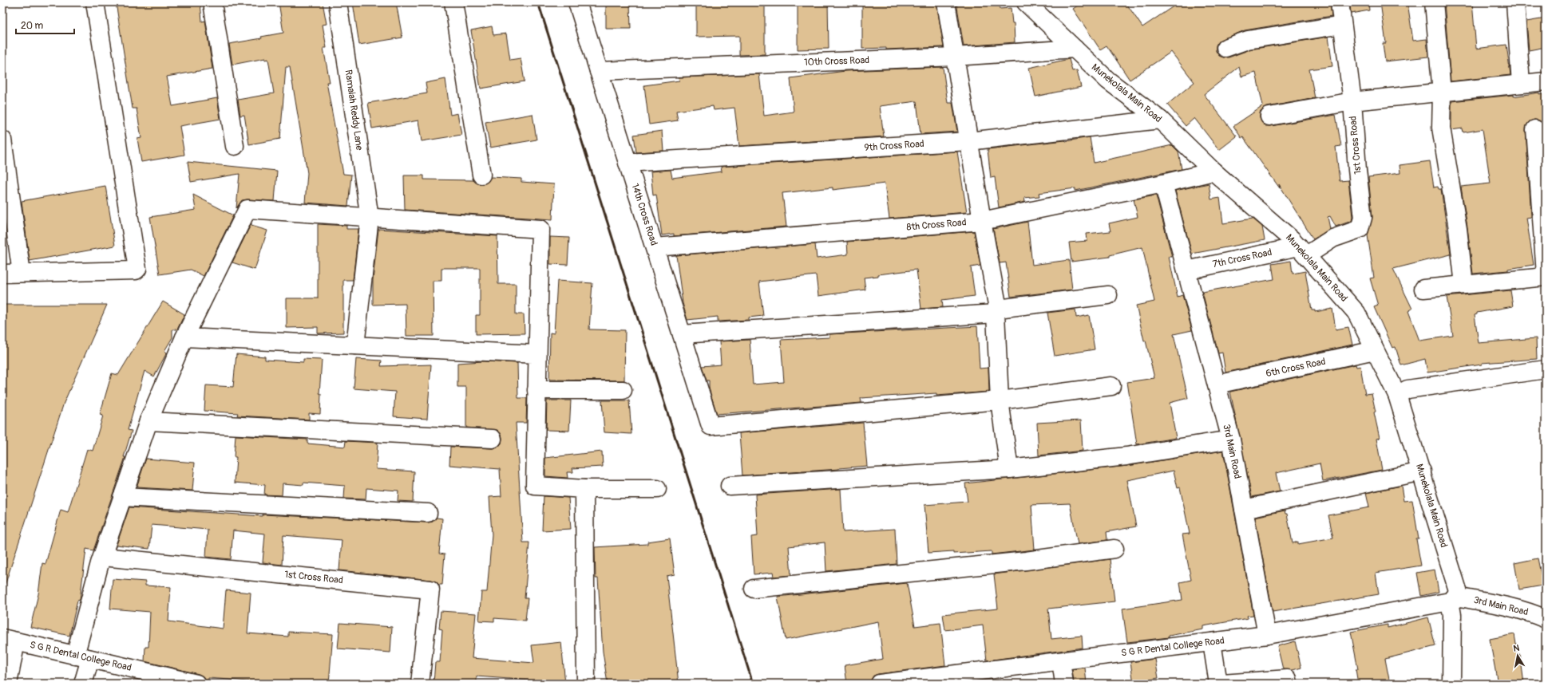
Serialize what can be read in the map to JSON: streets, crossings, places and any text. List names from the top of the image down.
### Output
{
  "streets": {
    "street": [
      "10th Cross Road",
      "Munekolala Main Road",
      "Ramaiah Reddy Lane",
      "1st Cross Road",
      "9th Cross Road",
      "14th Cross Road",
      "8th Cross Road",
      "7th Cross Road",
      "6th Cross Road",
      "3rd Main Road",
      "S G R Dental College Road"
    ]
  },
  "crossings": [
    ["10th Cross Road", "Munekolala Main Road"],
    ["10th Cross Road", "14th Cross Road"],
    ["Munekolala Main Road", "1st Cross Road"],
    ["Munekolala Main Road", "9th Cross Road"],
    ["Munekolala Main Road", "8th Cross Road"],
    ["Munekolala Main Road", "7th Cross Road"],
    ["Munekolala Main Road", "6th Cross Road"],
    ["Munekolala Main Road", "3rd Main Road"],
    ["Munekolala Main Road", "S G R Dental College Road"],
    ["1st Cross Road", "7th Cross Road"],
    ["9th Cross Road", "14th Cross Road"],
    ["14th Cross Road", "8th Cross Road"],
    ["8th Cross Road", "3rd Main Road"],
    ["7th Cross Road", "3rd Main Road"],
    ["6th Cross Road", "3rd Main Road"],
    ["3rd Main Road", "S G R Dental College Road"]
  ],
  "scale_bar": "20 m",
  "north": "top"
}
